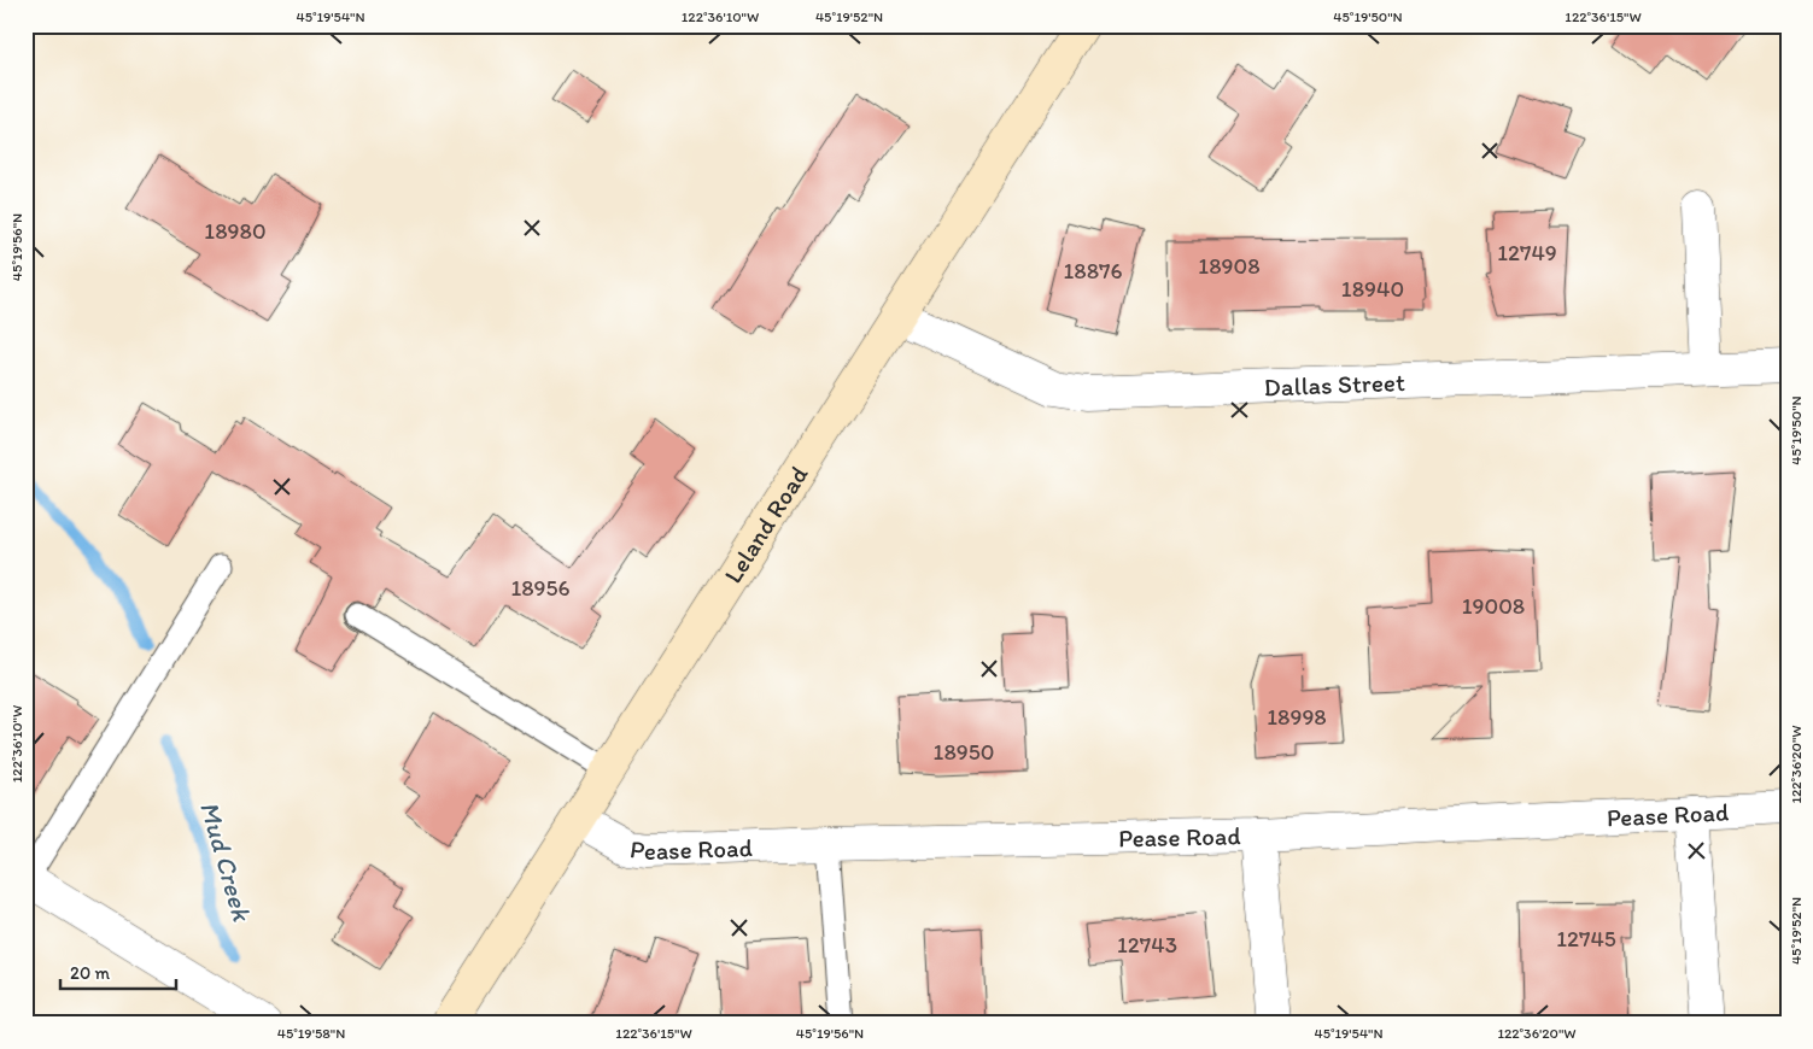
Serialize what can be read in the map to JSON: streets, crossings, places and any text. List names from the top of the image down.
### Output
{
  "streets": {
    "main road": ["Leland Road"],
    "street": ["Dallas Street", "Pease Road"]
  },
  "crossings": [
    ["Dallas Street", "Leland Road"],
    ["Leland Road", "Pease Road"]
  ],
  "water": ["Mud Creek"],
  "house_numbers": [
    "18980",
    "12749",
    "18908",
    "18876",
    "18940",
    "18956",
    "19008",
    "18998",
    "18950",
    "12745",
    "12743"
  ],
  "scale_bar": "20 m",
  "coordinates": [
    "45°19'54\"N",
    "122°36'10\"W",
    "45°19'52\"N",
    "45°19'50\"N",
    "122°36'15\"W",
    "45°19'56\"N",
    "122°36'20\"W",
    "45°19'58\"N"
  ]
}
